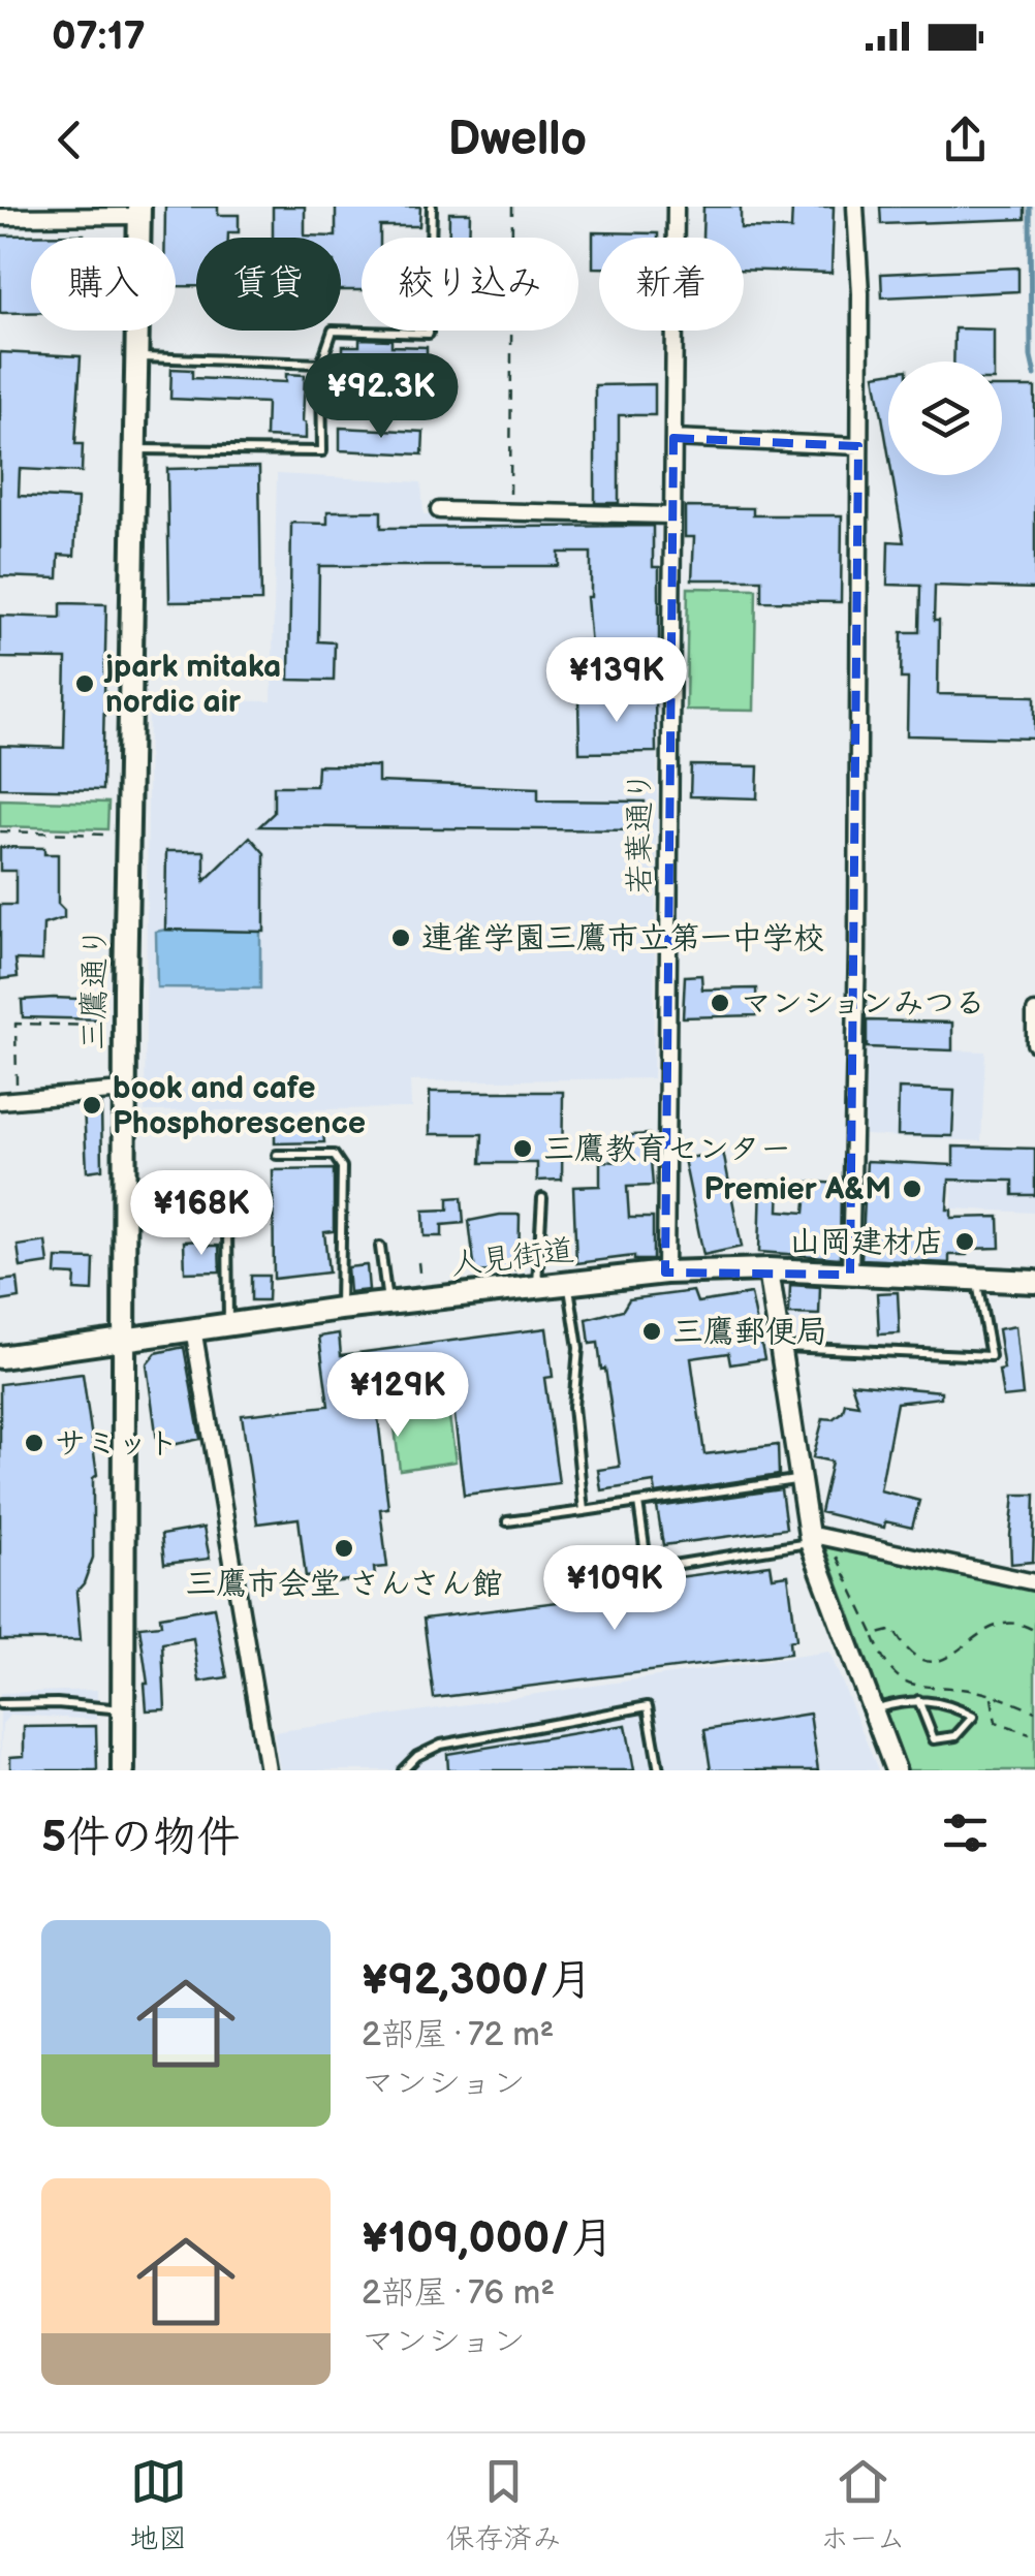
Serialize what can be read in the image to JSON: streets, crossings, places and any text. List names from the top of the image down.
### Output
{
  "streets": {
    "main road": ["三鷹通り", "人見街道"],
    "street": ["若葉通り"]
  },
  "crossings": [
    ["若葉通り", "人見街道"],
    ["三鷹通り", "人見街道"]
  ],
  "places": [
    "jpark mitaka nordic air",
    "連雀学園三鷹市立第一中学校",
    "マンションみつる",
    "book and cafe Phosphorescence",
    "三鷹教育センター",
    "Premier A&M",
    "山岡建材店",
    "三鷹郵便局",
    "サミット",
    "三鷹市会堂 さんさん館"
  ],
  "page": {
    "status": "07:17",
    "header": "Dwello",
    "chip": [
      "購入",
      "賃貸",
      "絞り込み",
      "新着"
    ],
    "price": [
      "¥92.3K",
      "¥139K",
      "¥168K",
      "¥129K",
      "¥109K"
    ],
    "heading": "5件の物件",
    "list": [
      {
        "name": "¥92,300/月",
        "note": "2部屋 · 72 m² · マンション"
      },
      {
        "name": "¥109,000/月",
        "note": "2部屋 · 76 m² · マンション"
      }
    ],
    "tabs": ["地図", "保存済み", "ホーム"]
  }
}
